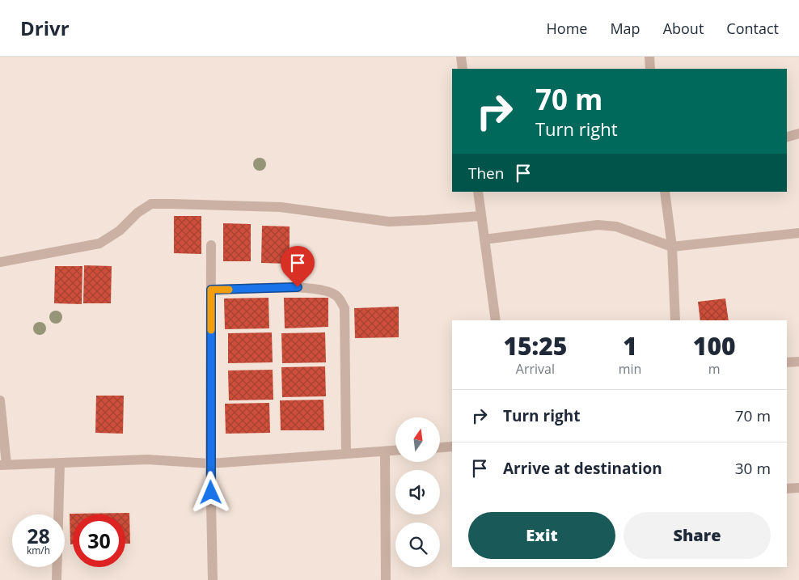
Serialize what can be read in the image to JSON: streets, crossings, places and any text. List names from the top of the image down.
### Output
{
  "north": "top",
  "page": {
    "header": "Drivr",
    "nav": [
      "Home",
      "Map",
      "About",
      "Contact"
    ],
    "turn": ["70 m", "Turn right"],
    "then": "Then",
    "eta": [
      "15:25",
      "Arrival",
      "1",
      "min",
      "100",
      "m"
    ],
    "list": [
      {
        "name": "Turn right",
        "value": "70 m"
      },
      {
        "name": "Arrive at destination",
        "value": "30 m"
      }
    ],
    "buttons": ["Exit", "Share"],
    "speed": "28 km/h",
    "limit": "30"
  }
}
